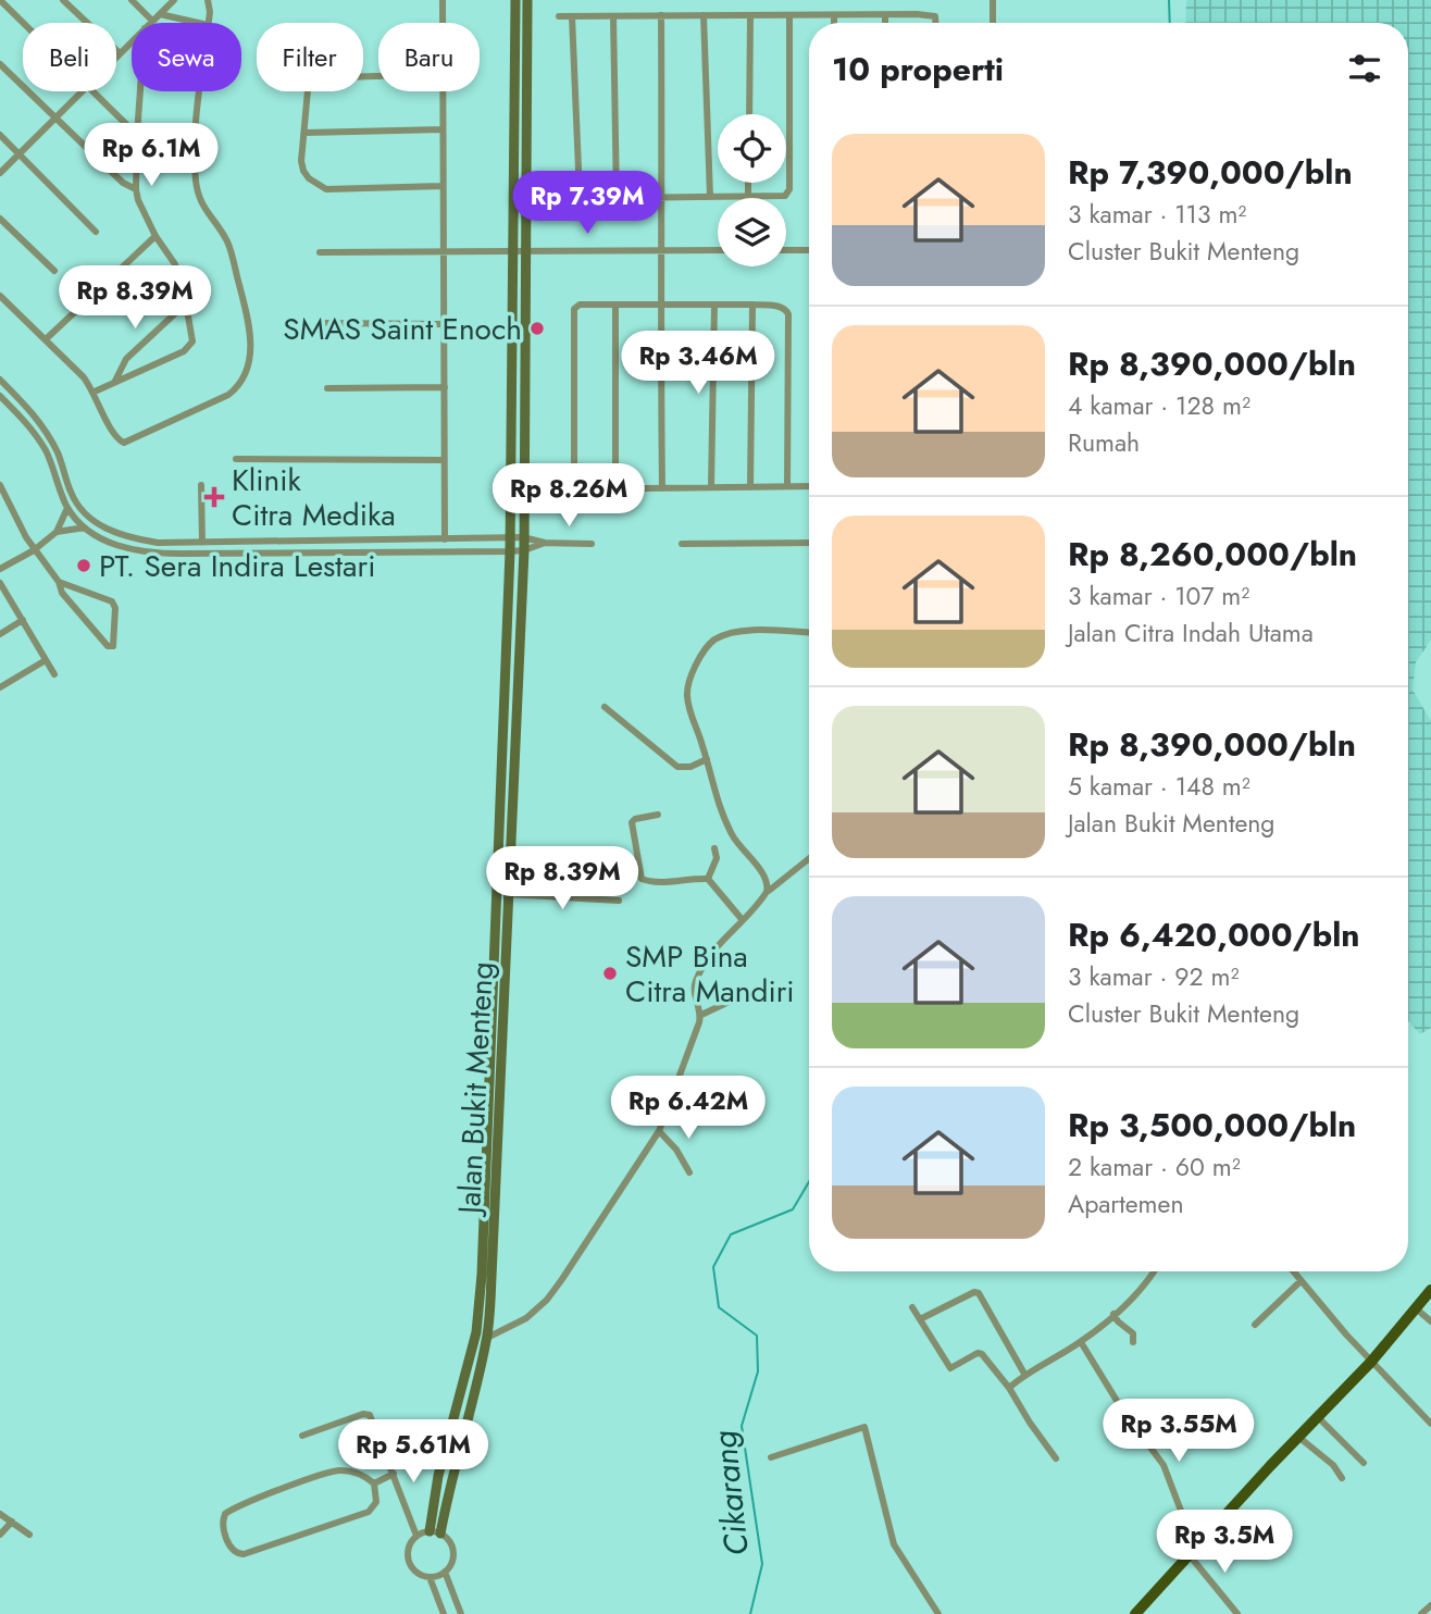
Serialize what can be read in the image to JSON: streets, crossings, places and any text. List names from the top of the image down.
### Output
{
  "streets": {
    "street": ["Jalan Bukit Menteng"]
  },
  "water": ["Cikarang"],
  "places": {
    "other": ["SMAS Saint Enoch", "PT. Sera Indira Lestari", "SMP Bina Citra Mandiri"],
    "health": ["Klinik Citra Medika"]
  },
  "page": {
    "chip": [
      "Beli",
      "Sewa",
      "Filter",
      "Baru"
    ],
    "heading": "10 properti",
    "list": [
      {
        "name": "Rp 7,390,000/bln",
        "note": "3 kamar · 113 m² · Cluster Bukit Menteng"
      },
      {
        "name": "Rp 8,390,000/bln",
        "note": "4 kamar · 128 m² · Rumah"
      },
      {
        "name": "Rp 8,260,000/bln",
        "note": "3 kamar · 107 m² · Jalan Citra Indah Utama"
      },
      {
        "name": "Rp 8,390,000/bln",
        "note": "5 kamar · 148 m² · Jalan Bukit Menteng"
      },
      {
        "name": "Rp 6,420,000/bln",
        "note": "3 kamar · 92 m² · Cluster Bukit Menteng"
      },
      {
        "name": "Rp 3,500,000/bln",
        "note": "2 kamar · 60 m² · Apartemen"
      }
    ],
    "price": [
      "Rp 6.1M",
      "Rp 7.39M",
      "Rp 8.39M",
      "Rp 3.46M",
      "Rp 8.26M",
      "Rp 8.39M",
      "Rp 6.42M",
      "Rp 3.55M",
      "Rp 5.61M",
      "Rp 3.5M"
    ]
  }
}
